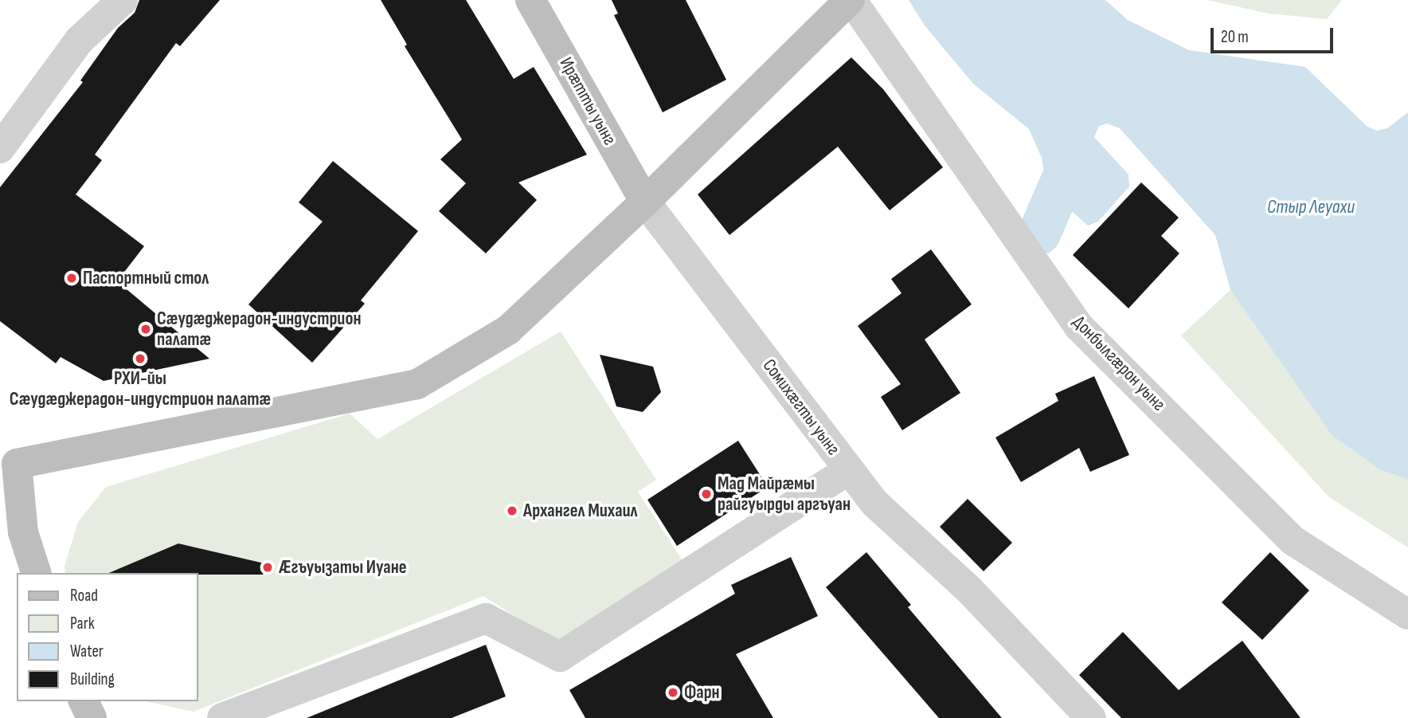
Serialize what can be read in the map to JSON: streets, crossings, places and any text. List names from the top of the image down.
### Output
{
  "streets": {
    "street": ["Ирæтты уынг", "Донбылгæрон уынг", "Сомихæгты уынг"]
  },
  "crossings": [
    ["Ирæтты уынг", "Сомихæгты уынг"]
  ],
  "water": ["Стыр Леуахи"],
  "places": [
    "Паспортный стол",
    "Сæудæджерадон-индустрион палатæ",
    "РХИ-йы Сæудæджерадон-индустрион палатæ",
    "Мад Майрæмы райгуырды аргъуан",
    "Архангел Михаил",
    "Æгъуызаты Иуане",
    "Фарн"
  ],
  "legend": [
    "Road",
    "Park",
    "Water",
    "Building"
  ],
  "scale_bar": "20 m"
}
